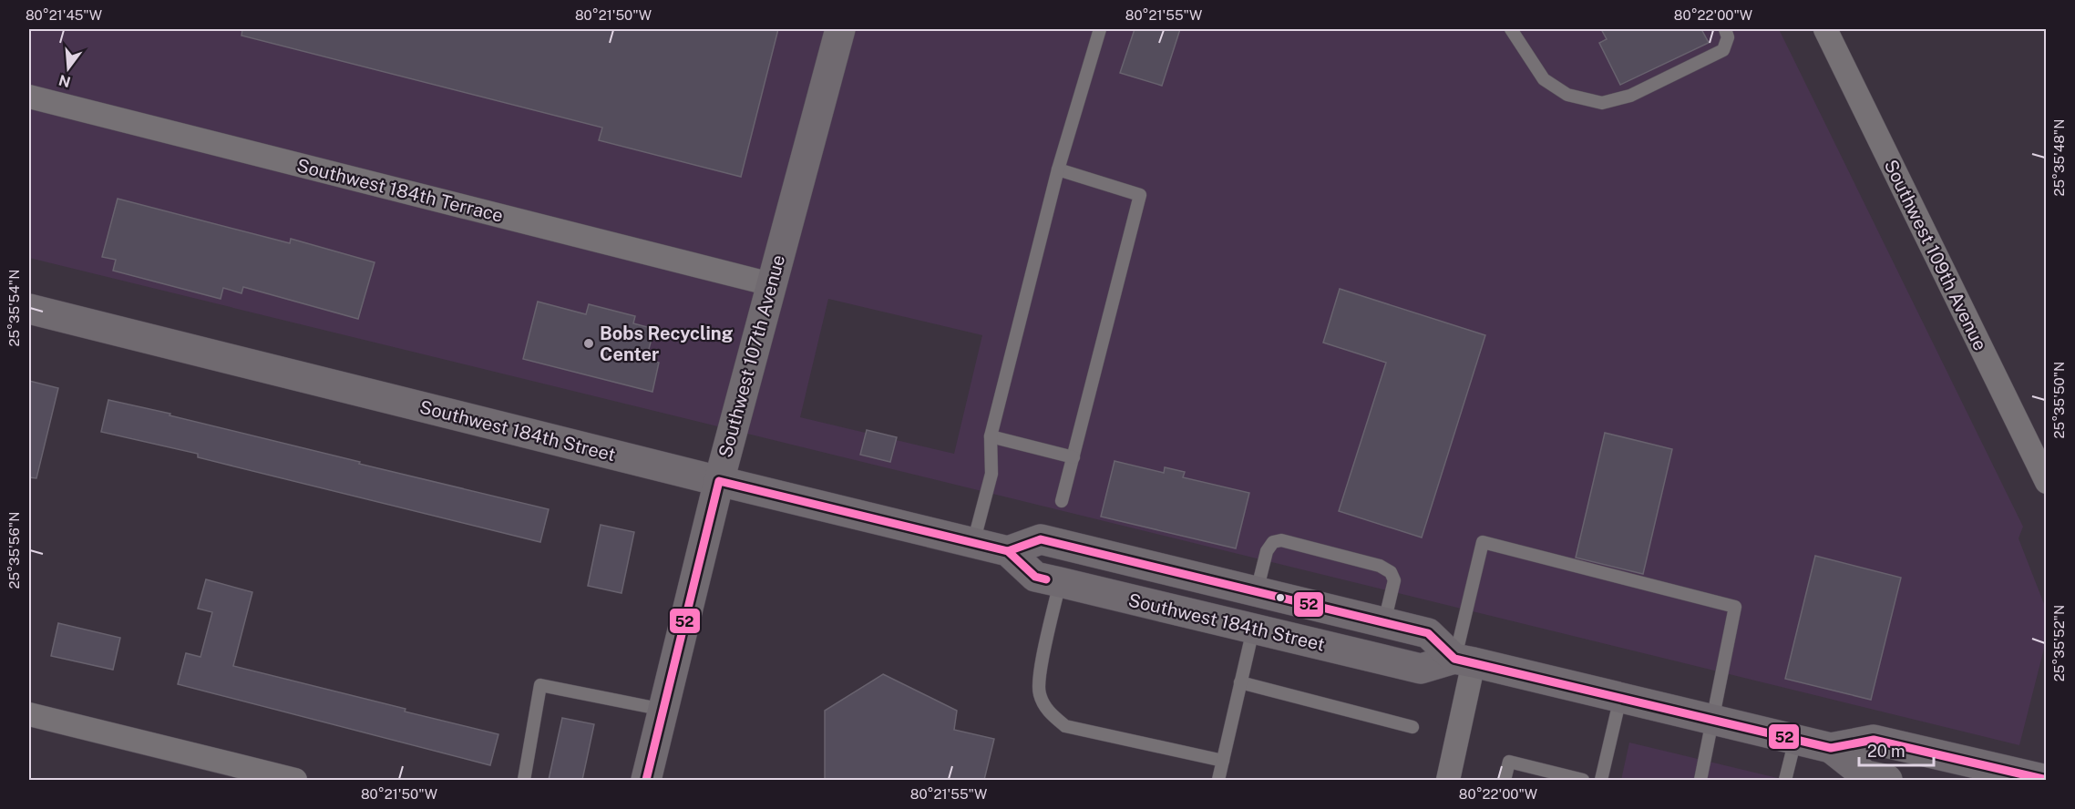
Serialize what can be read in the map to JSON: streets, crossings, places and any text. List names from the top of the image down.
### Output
{
  "streets": {
    "main road": ["Southwest 107th Avenue", "Southwest 184th Street"],
    "street": ["Southwest 184th Terrace", "Southwest 109th Avenue"]
  },
  "crossings": [
    ["Southwest 184th Terrace", "Southwest 107th Avenue"],
    ["Southwest 107th Avenue", "Southwest 184th Street"]
  ],
  "places": ["Bobs Recycling Center"],
  "lines": ["transit line 52"],
  "scale_bar": "20 m",
  "north": "bottom",
  "coordinates": [
    "80°21'45\"W",
    "80°21'50\"W",
    "80°21'55\"W",
    "80°22'00\"W",
    "25°35'48\"N",
    "25°35'54\"N",
    "25°35'50\"N",
    "25°35'56\"N",
    "25°35'52\"N"
  ]
}
